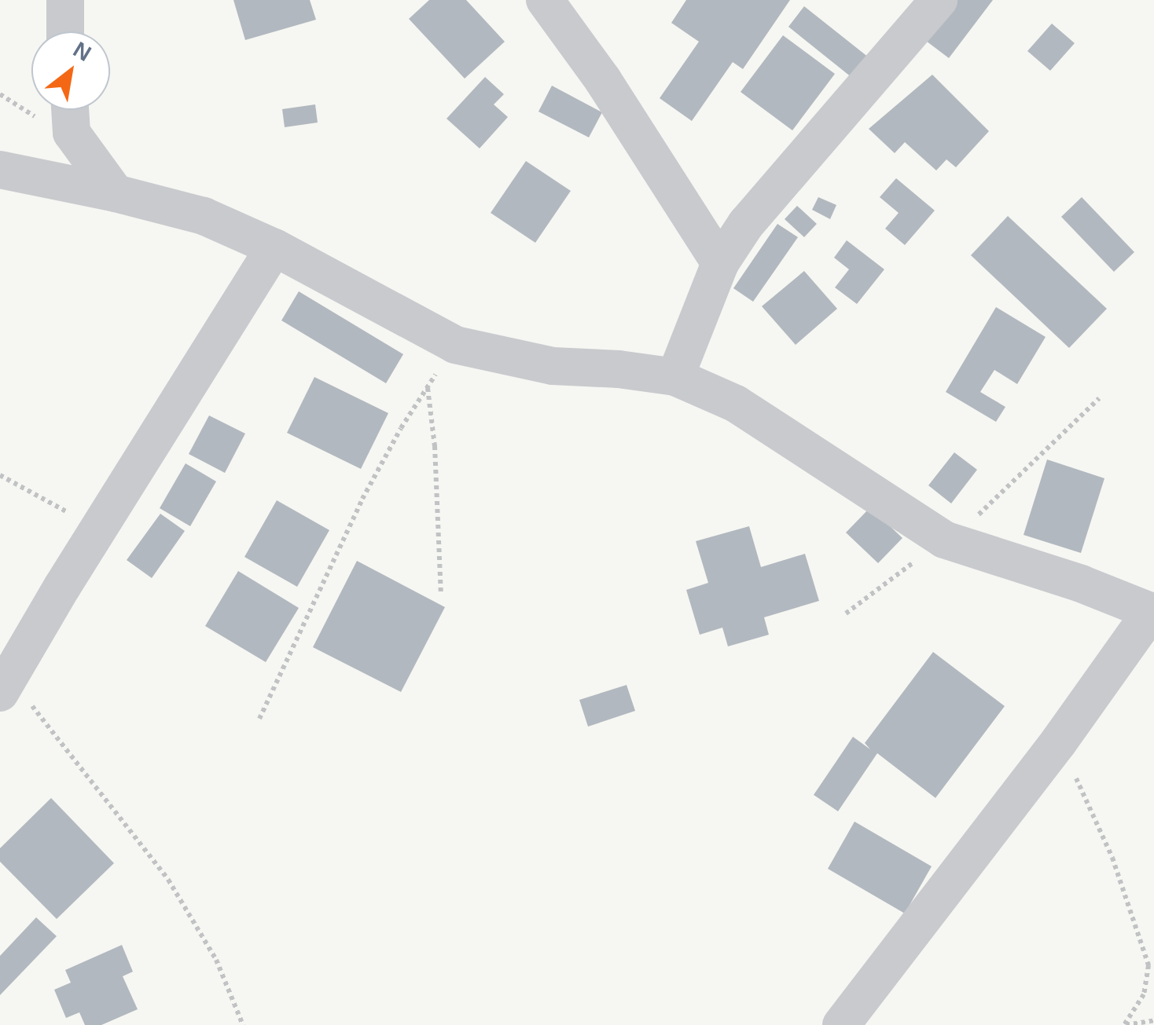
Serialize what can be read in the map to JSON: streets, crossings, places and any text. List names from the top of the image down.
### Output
{
  "north": "top right"
}
